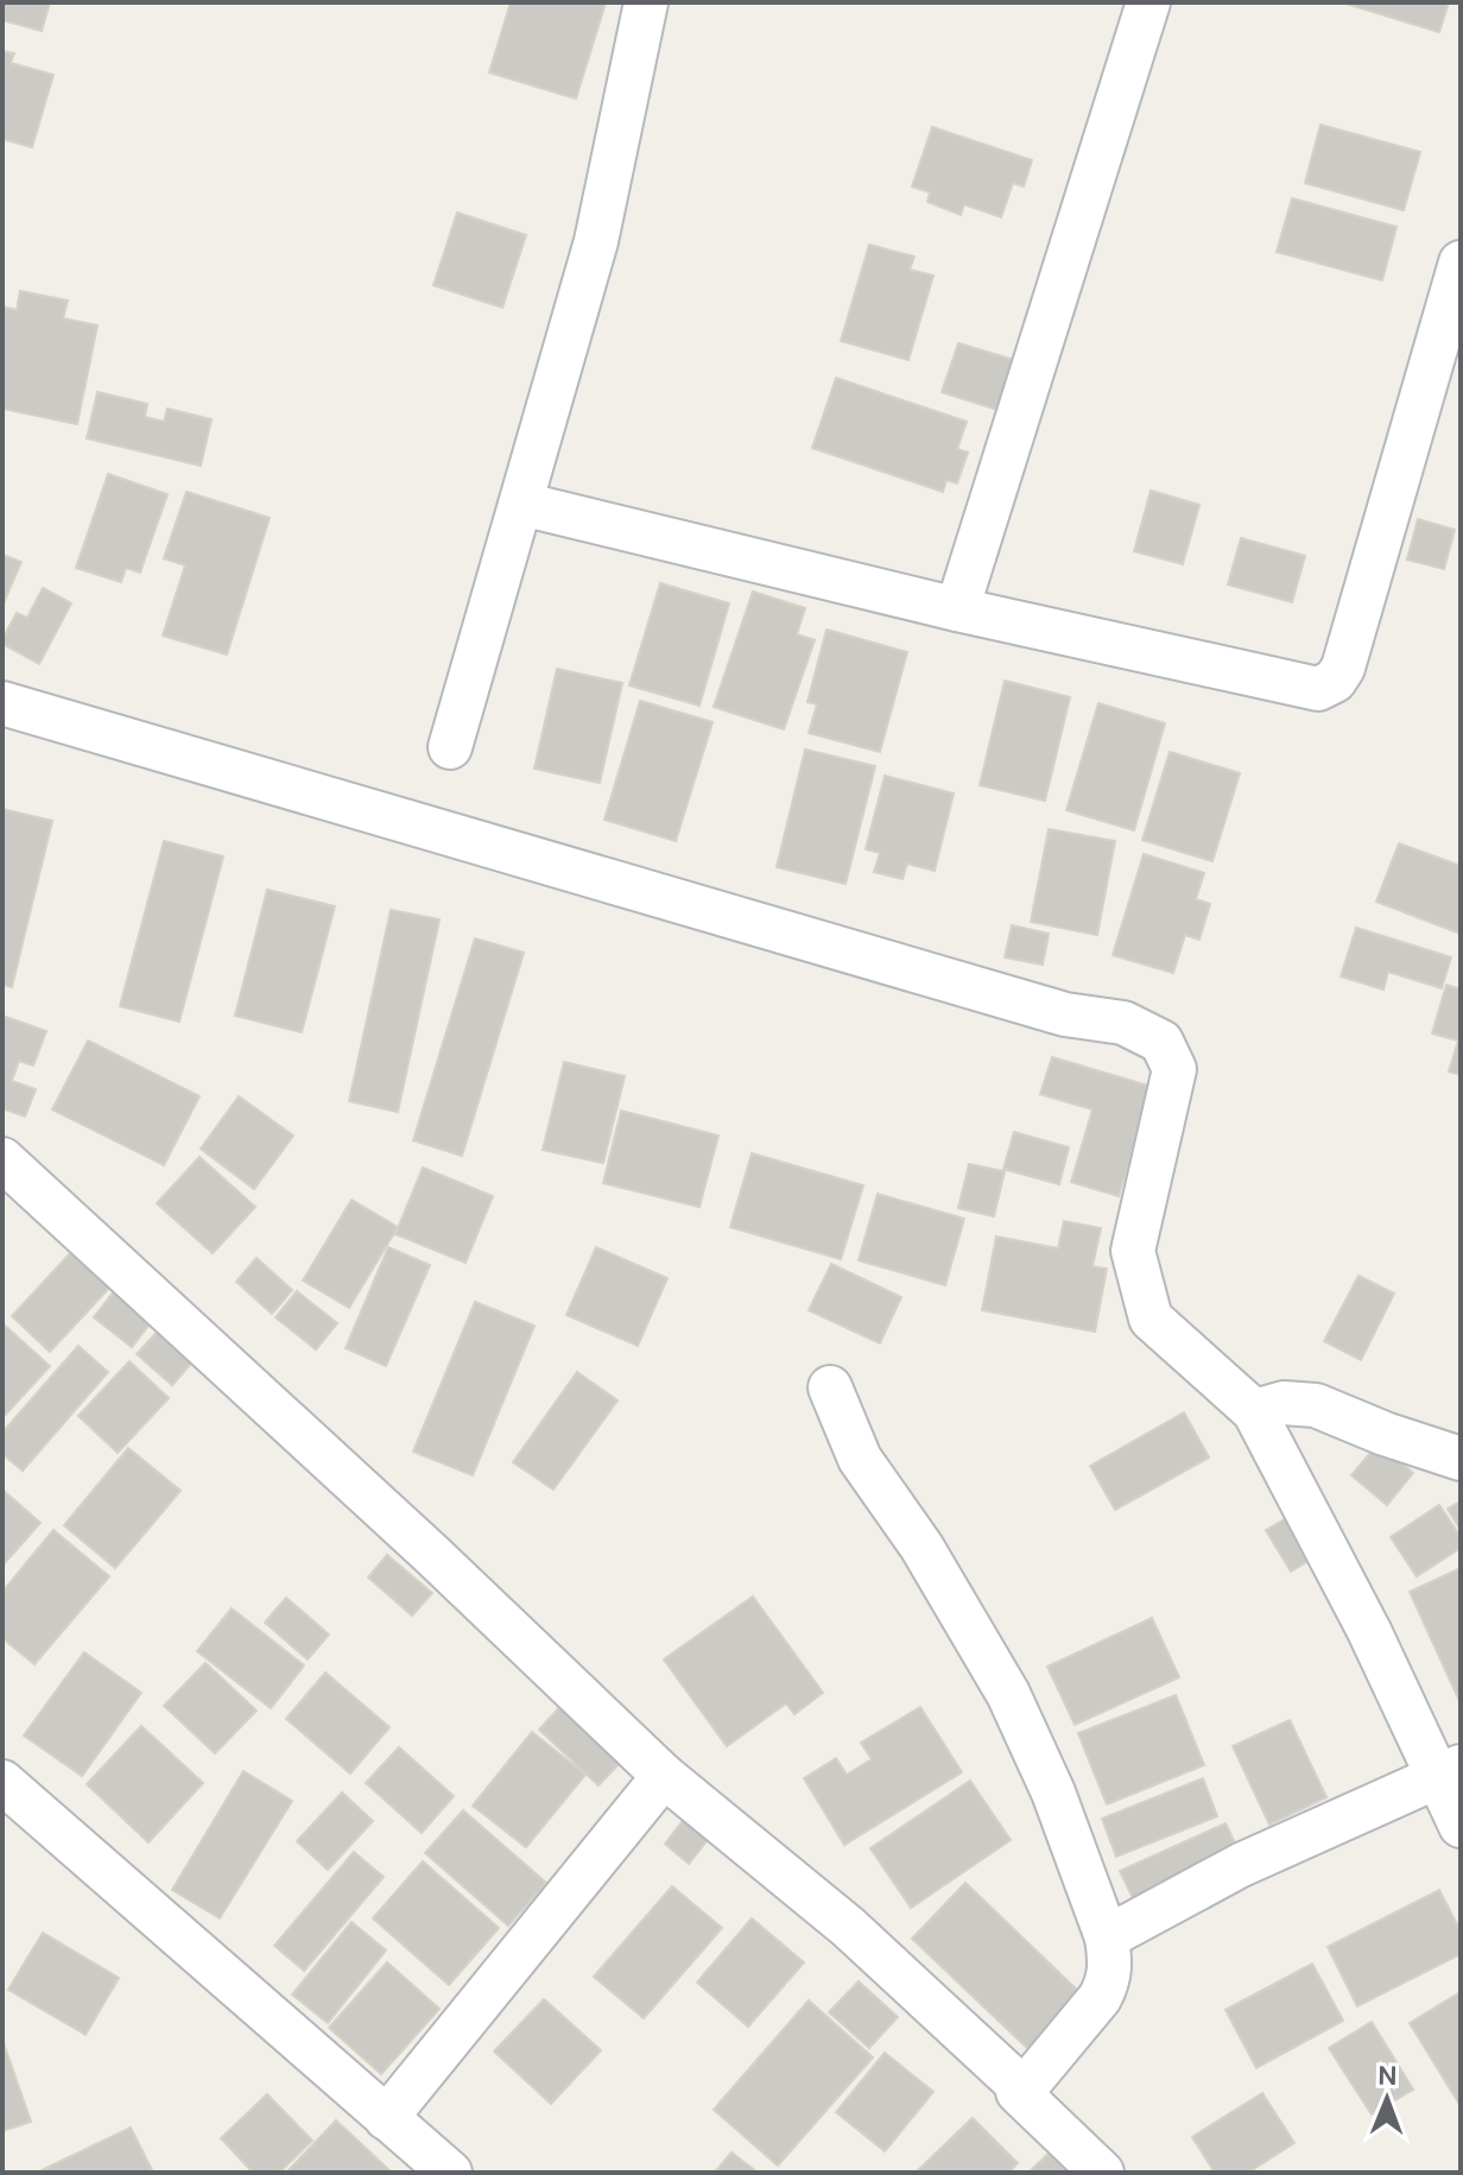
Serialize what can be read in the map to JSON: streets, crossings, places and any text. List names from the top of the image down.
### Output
{
  "north": "top"
}
